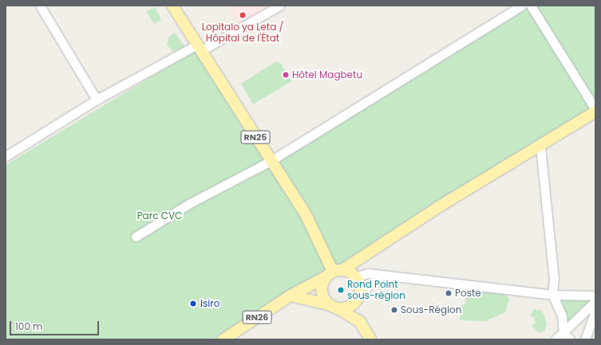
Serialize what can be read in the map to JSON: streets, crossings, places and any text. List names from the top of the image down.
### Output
{
  "streets": {
    "main road": ["RN25", "RN26"]
  },
  "crossings": [
    ["RN25", "RN26"]
  ],
  "parks": ["Parc CVC"],
  "places": [
    "Lopitalo ya Leta / Hôpital de l'État",
    "Hôtel Magbetu",
    "Rond Point sous-région",
    "Poste",
    "Isiro",
    "Sous-Région"
  ],
  "scale_bar": "100 m"
}
